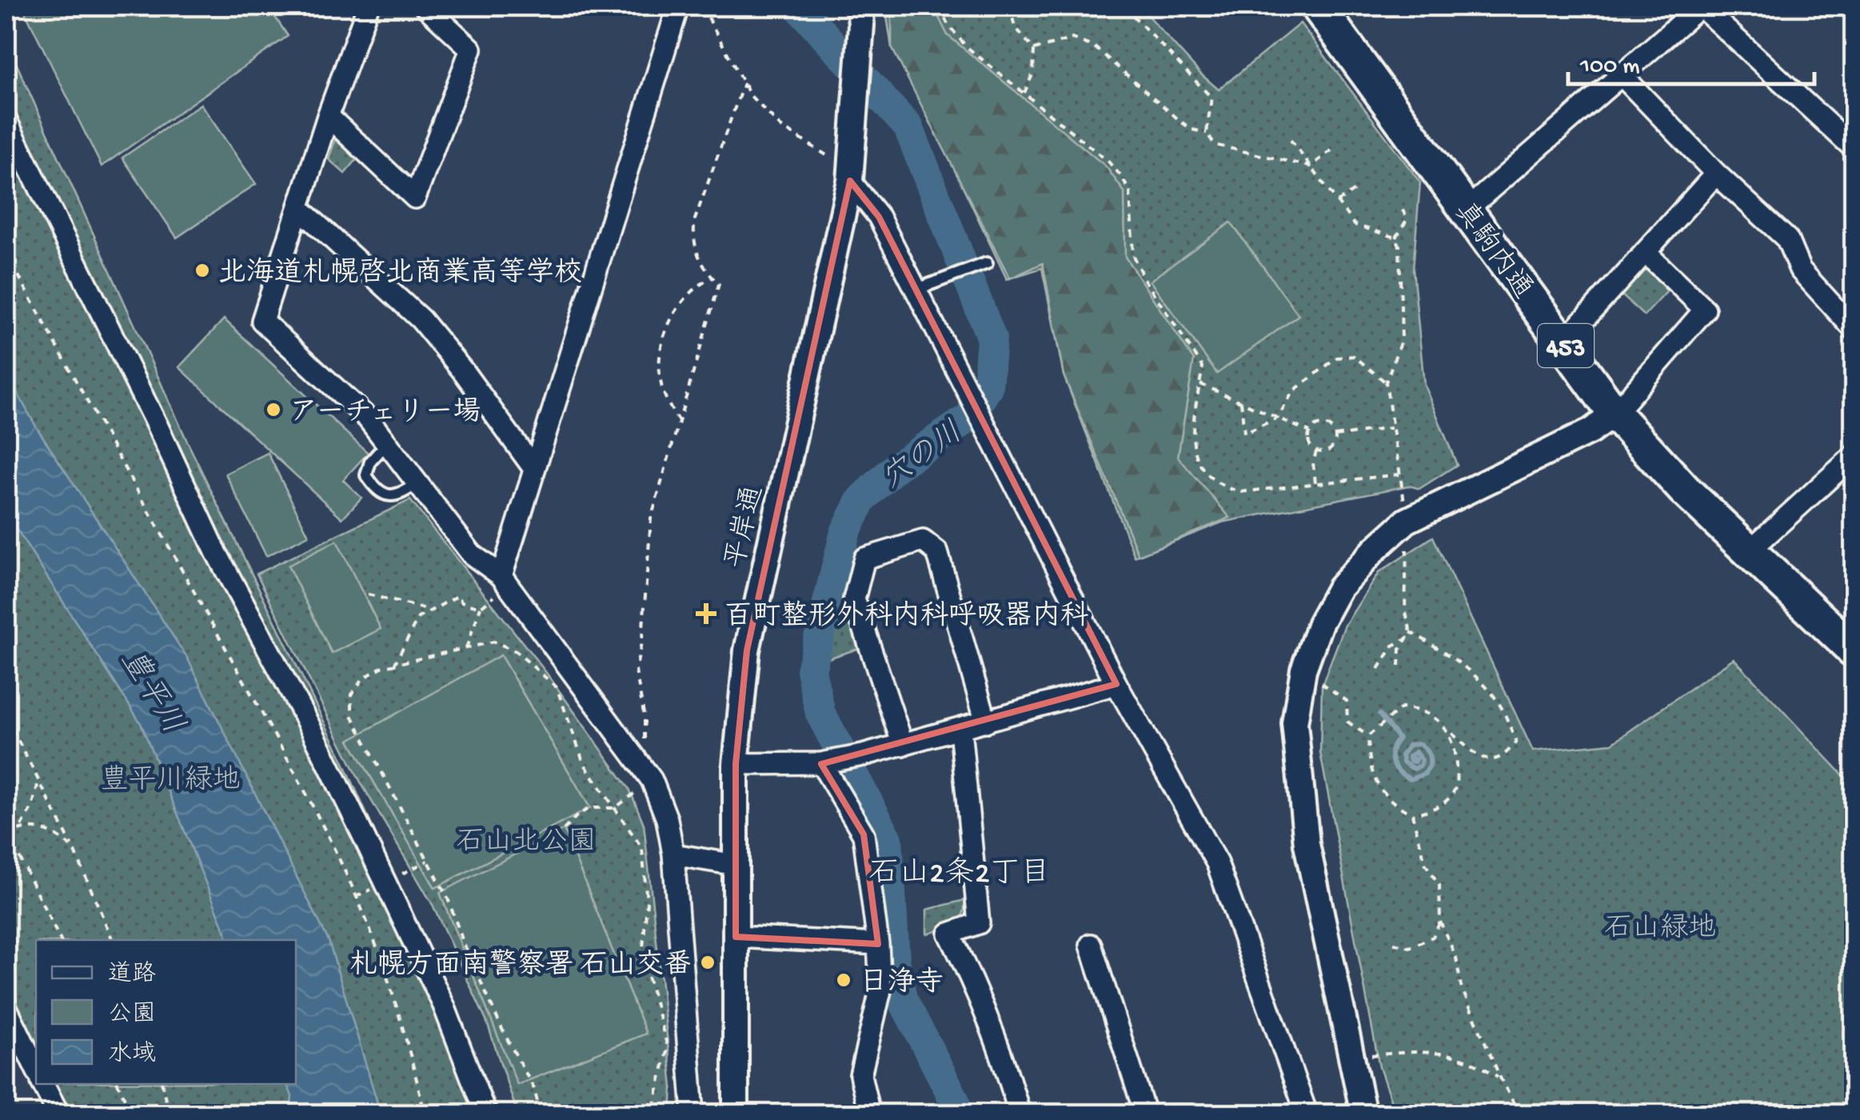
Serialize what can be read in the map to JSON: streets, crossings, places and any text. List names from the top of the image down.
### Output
{
  "streets": {
    "highway": ["真駒内通", "453"],
    "street": ["平岸通"]
  },
  "districts": ["石山2条2丁目"],
  "water": ["穴の川", "豊平川"],
  "parks": ["豊平川緑地", "石山北公園", "石山緑地"],
  "places": {
    "other": [
      "北海道札幌啓北商業高等学校",
      "アーチェリー場",
      "札幌方面南警察署 石山交番",
      "日浄寺"
    ],
    "health": ["百町整形外科内科呼吸器内科"]
  },
  "legend": ["道路", "公園", "水域"],
  "scale_bar": "100 m"
}
